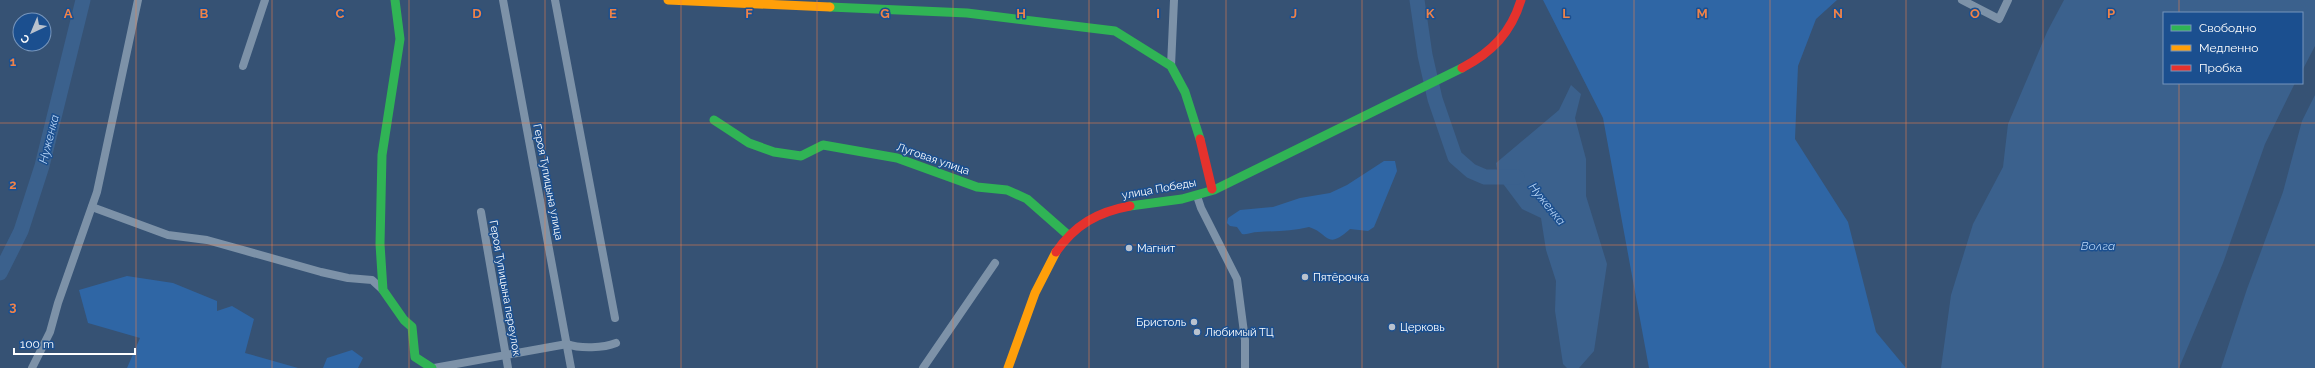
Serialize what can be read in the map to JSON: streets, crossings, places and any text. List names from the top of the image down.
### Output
{
  "streets": {
    "street": [
      "Луговая улица",
      "Героя Тупицына улица",
      "улица Победы",
      "Героя Тупицына переулок"
    ]
  },
  "crossings": [
    ["Луговая улица", "улица Победы"]
  ],
  "water": ["Нуженка", "Волга"],
  "places": [
    "Магнит",
    "Пятёрочка",
    "Бристоль",
    "Церковь",
    "Любимый ТЦ"
  ],
  "legend": ["Свободно", "Медленно", "Пробка"],
  "scale_bar": "100 m",
  "north": "bottom left",
  "grid": {
    "columns": [
      "A",
      "B",
      "C",
      "D",
      "E",
      "F",
      "G",
      "H",
      "I",
      "J",
      "K",
      "L",
      "M",
      "N",
      "O",
      "P"
    ],
    "rows": ["1", "2", "3"]
  }
}
